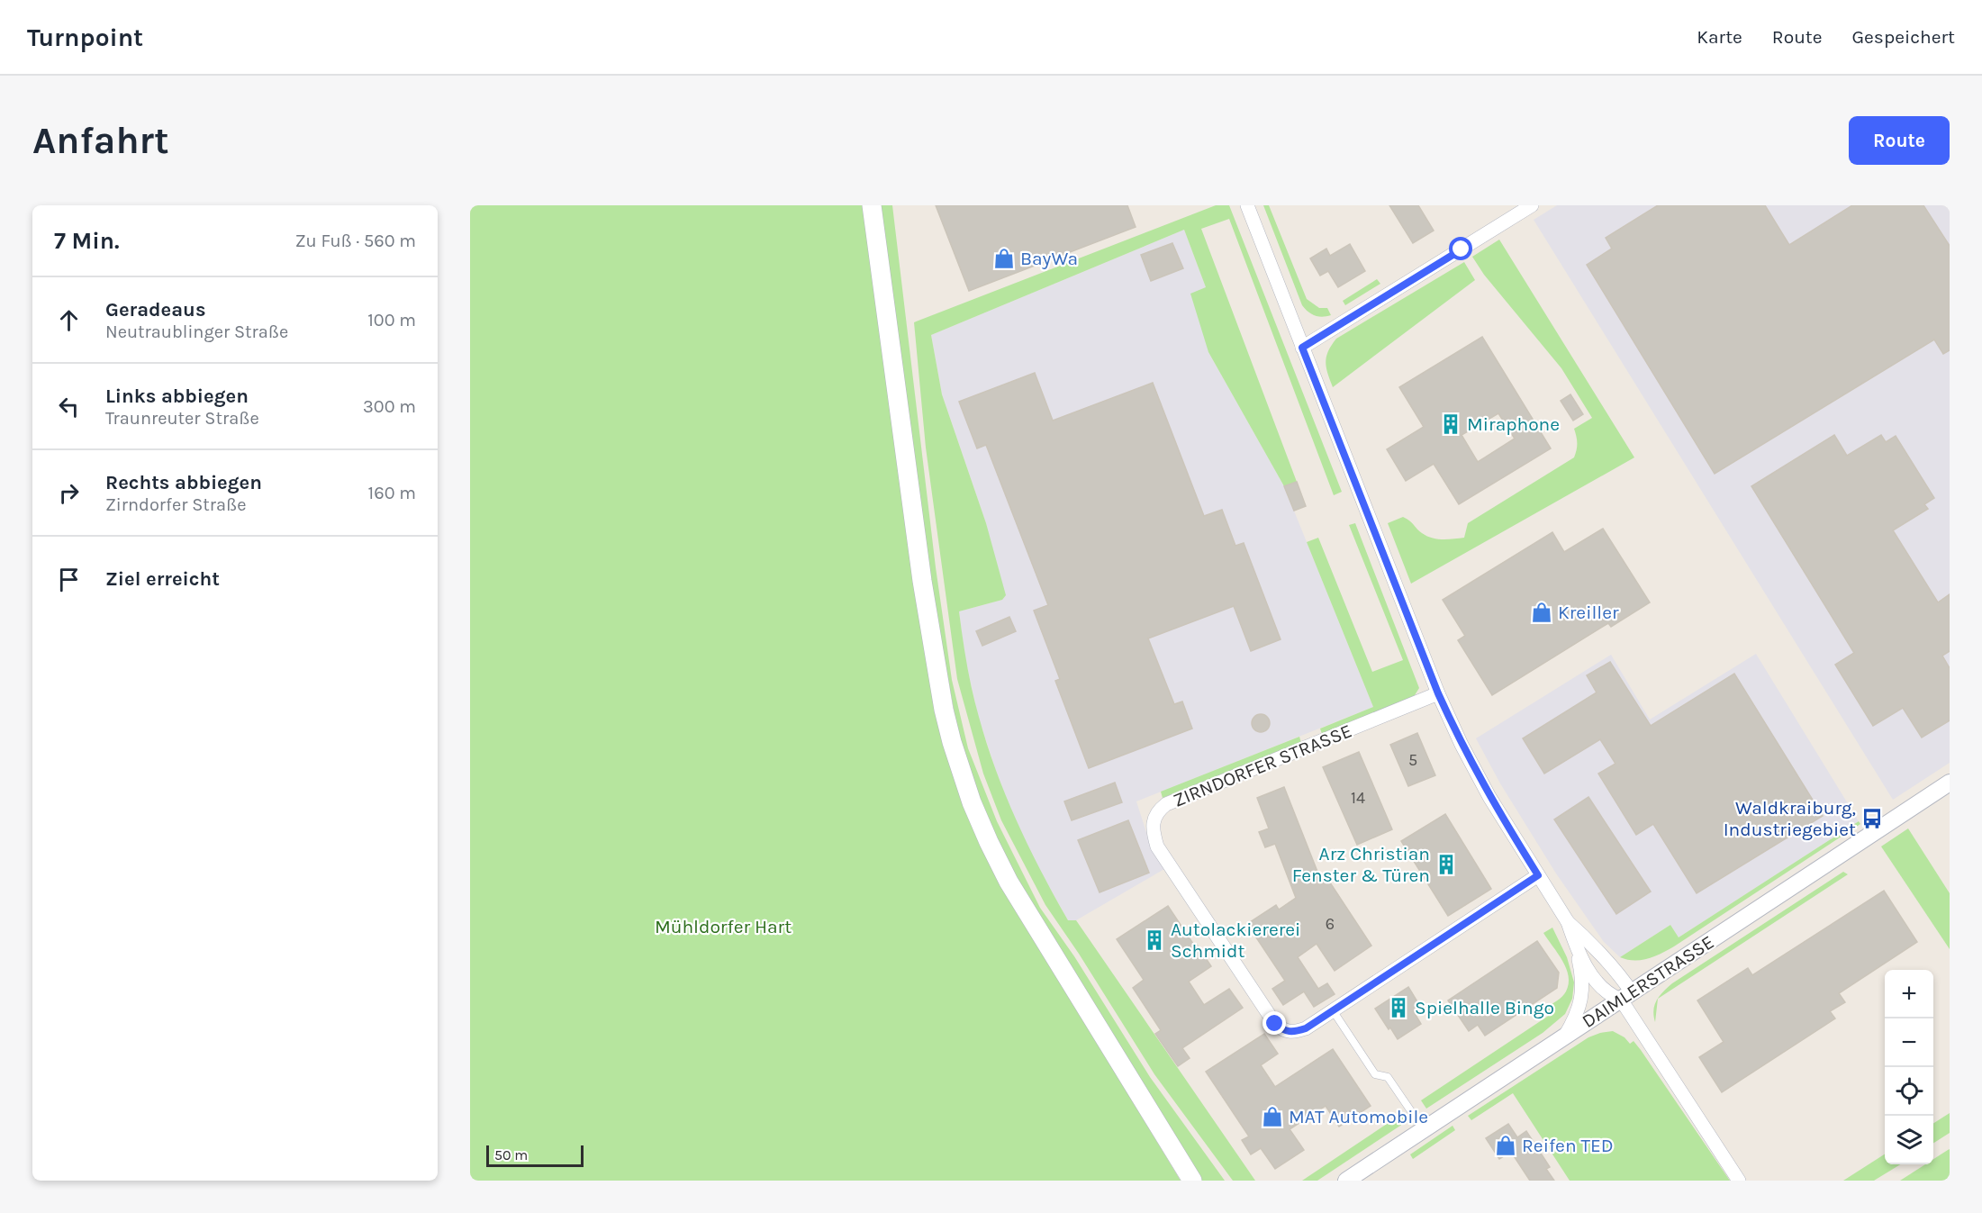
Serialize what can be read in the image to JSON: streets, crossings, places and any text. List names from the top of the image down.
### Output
{
  "streets": {
    "street": ["ZIRNDORFER STRASSE", "DAIMLERSTRASSE"]
  },
  "parks": ["Mühldorfer Hart"],
  "places": {
    "shop": [
      "BayWa",
      "Kreiller",
      "MAT Automobile",
      "Reifen TED"
    ],
    "building": [
      "Miraphone",
      "Arz Christian Fenster & Türen",
      "Autolackiererei Schmidt",
      "Spielhalle Bingo"
    ],
    "bus stop": ["Waldkraiburg, Industriegebiet"]
  },
  "house_numbers": ["5", "14", "6"],
  "scale_bar": "50 m",
  "page": {
    "header": "Turnpoint",
    "nav": ["Karte", "Route", "Gespeichert"],
    "buttons": "Route",
    "title": "Anfahrt",
    "heading": ["7 Min.", "Zu Fuß · 560 m"],
    "list": [
      ["Geradeaus", "Neutraublinger Straße", "100 m"],
      ["Links abbiegen", "Traunreuter Straße", "300 m"],
      ["Rechts abbiegen", "Zirndorfer Straße", "160 m"],
      "Ziel erreicht"
    ],
    "map_buttons": ["+", "−"],
    "scale": "50 m"
  }
}
